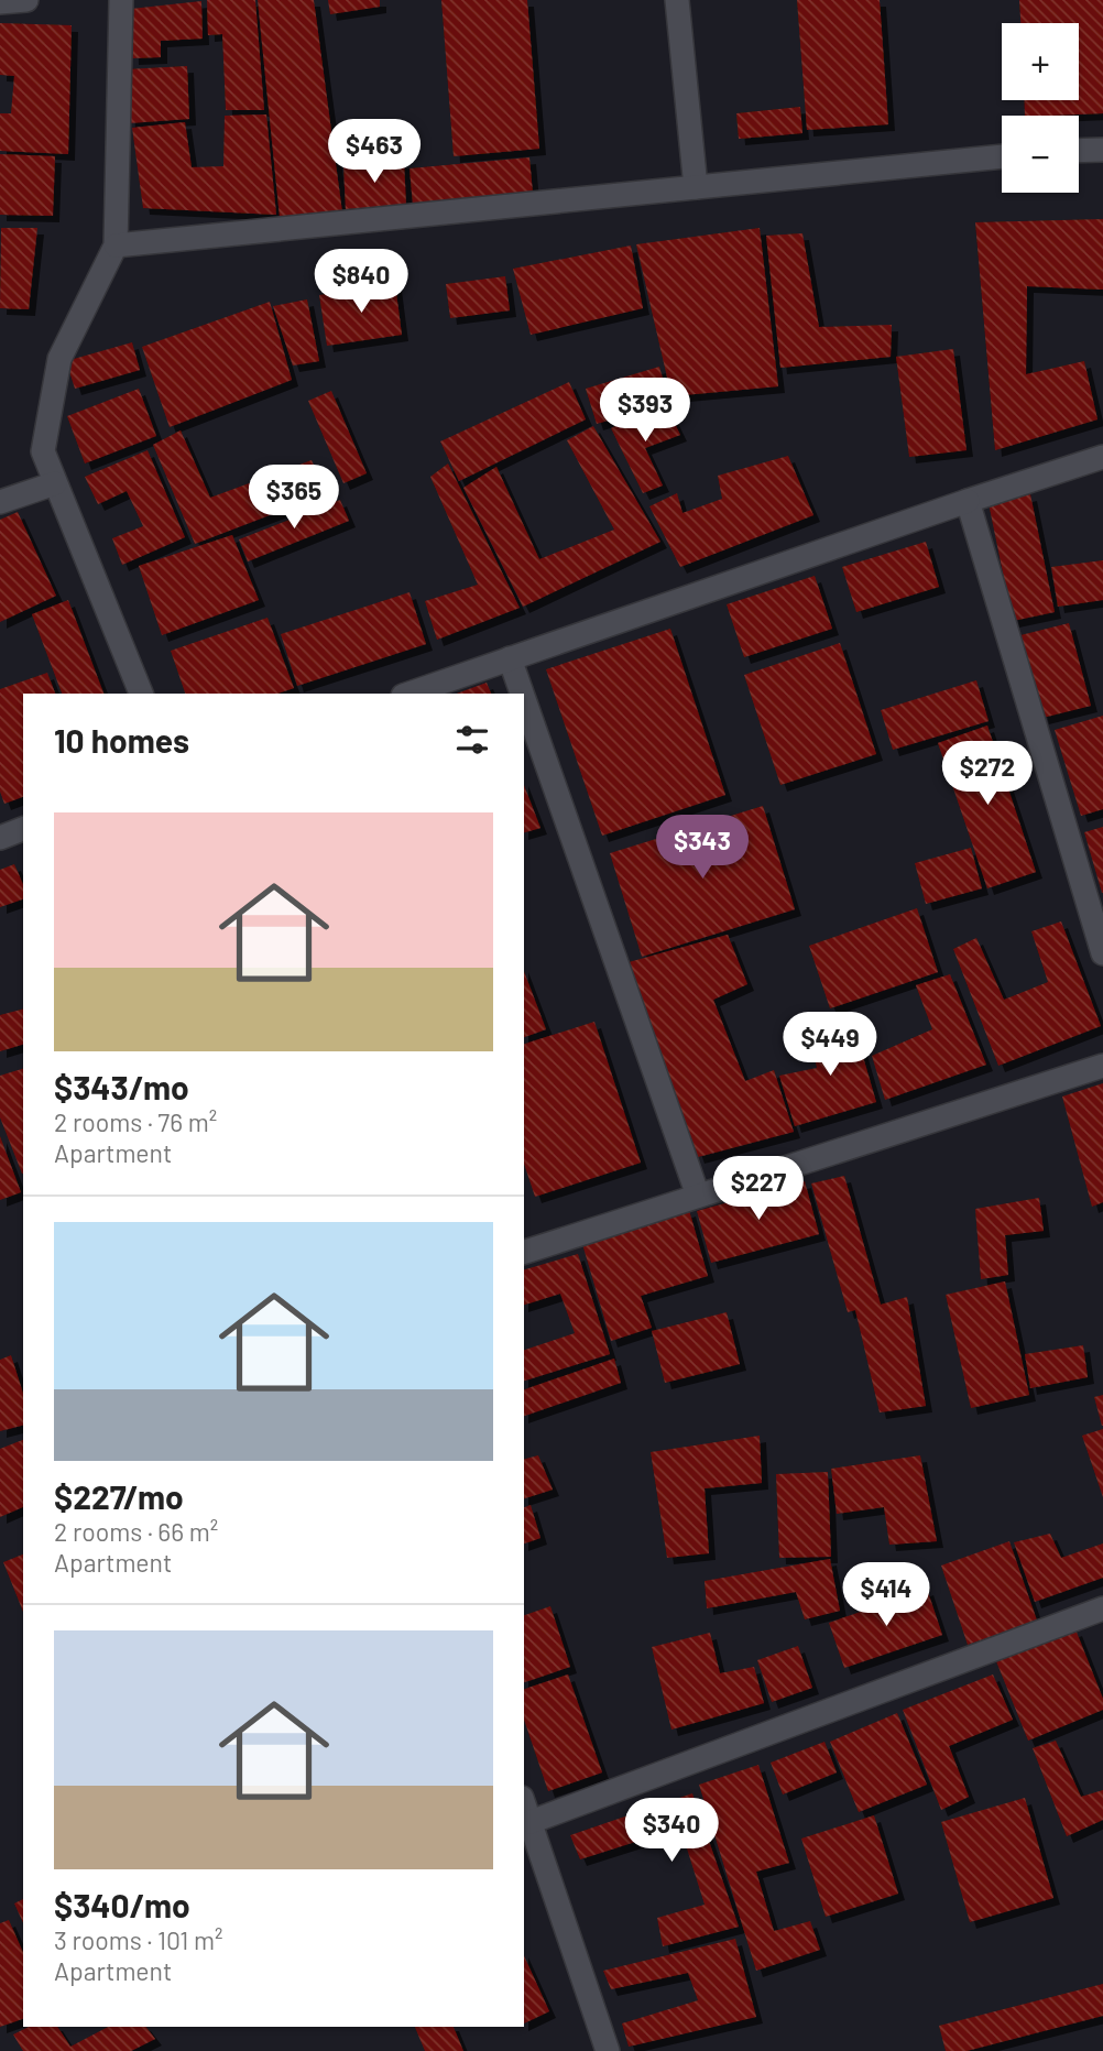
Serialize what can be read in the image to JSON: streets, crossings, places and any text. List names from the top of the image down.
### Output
{
  "page": {
    "map_buttons": ["+", "−"],
    "price": [
      "$463",
      "$840",
      "$393",
      "$365",
      "$272",
      "$343",
      "$449",
      "$227",
      "$414",
      "$340"
    ],
    "heading": "10 homes",
    "list": [
      {
        "name": "$343/mo",
        "note": "2 rooms · 76 m² · Apartment"
      },
      {
        "name": "$227/mo",
        "note": "2 rooms · 66 m² · Apartment"
      },
      {
        "name": "$340/mo",
        "note": "3 rooms · 101 m² · Apartment"
      }
    ]
  }
}
